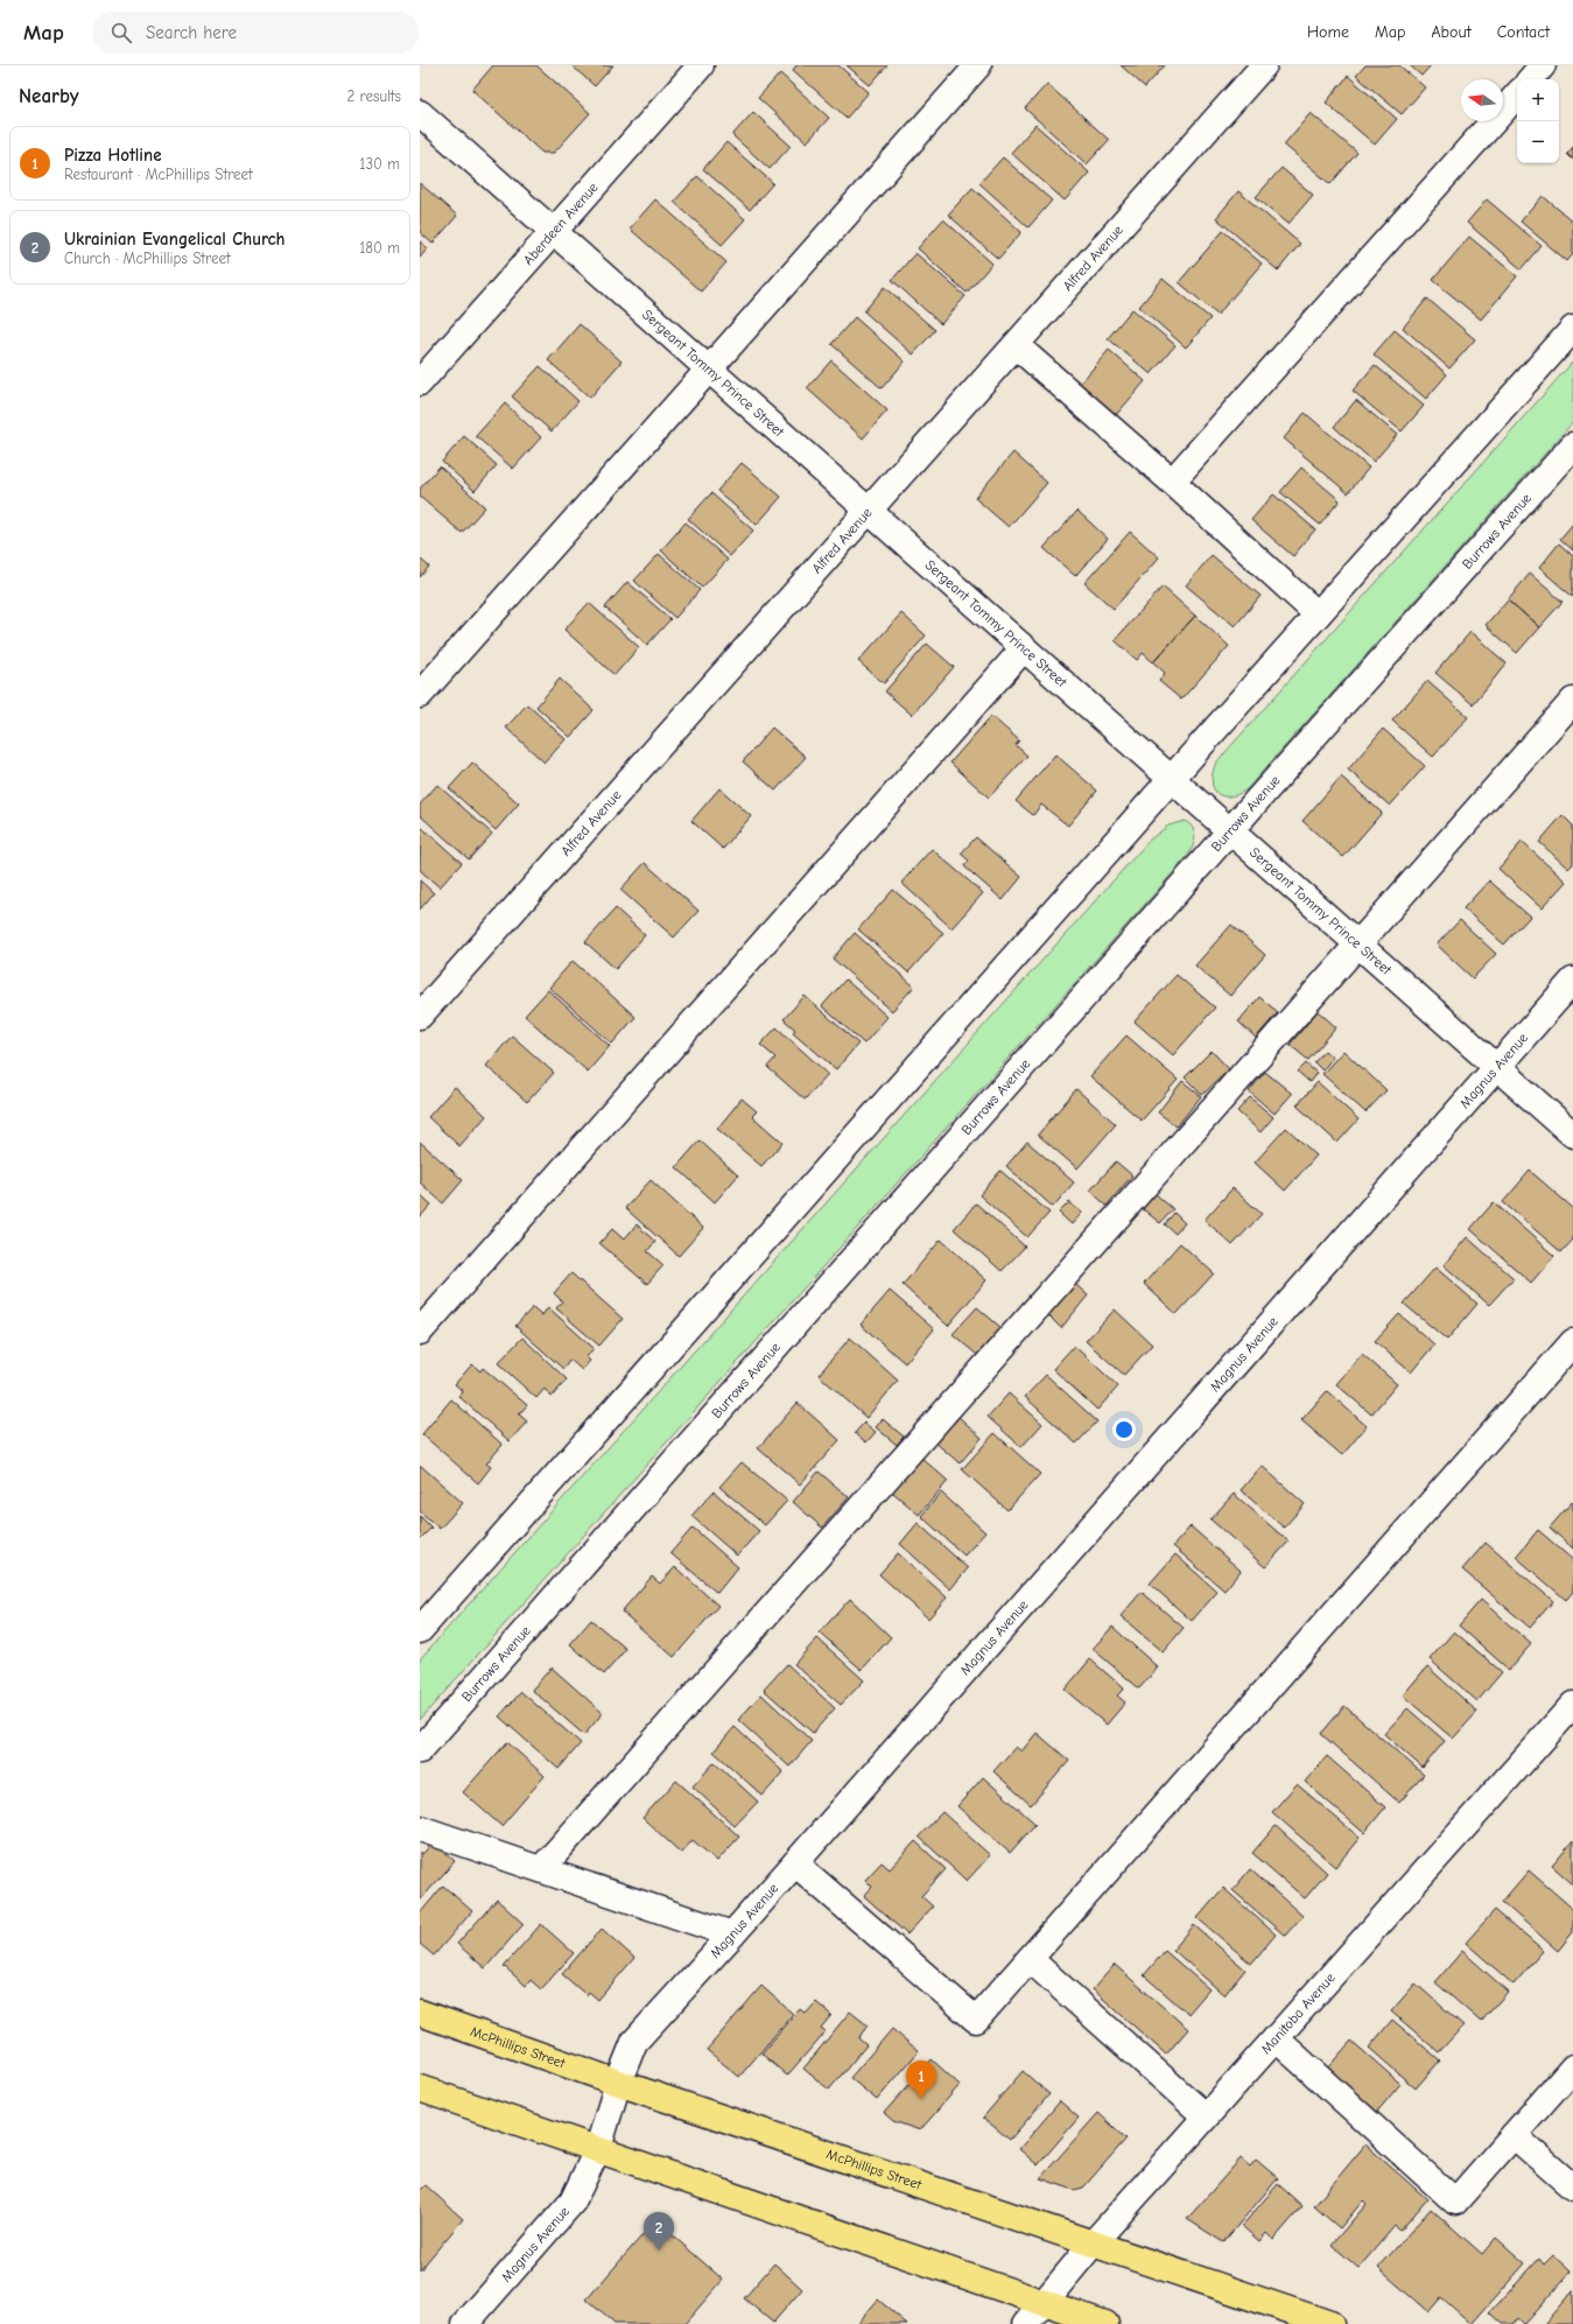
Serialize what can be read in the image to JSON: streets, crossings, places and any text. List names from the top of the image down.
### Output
{
  "streets": {
    "main road": ["McPhillips Street"],
    "street": [
      "Aberdeen Avenue",
      "Alfred Avenue",
      "Sergeant Tommy Prince Street",
      "Burrows Avenue",
      "Magnus Avenue",
      "Manitoba Avenue"
    ]
  },
  "crossings": [
    ["Aberdeen Avenue", "Sergeant Tommy Prince Street"],
    ["Alfred Avenue", "Sergeant Tommy Prince Street"],
    ["Sergeant Tommy Prince Street", "Burrows Avenue"],
    ["Sergeant Tommy Prince Street", "Magnus Avenue"],
    ["Magnus Avenue", "McPhillips Street"],
    ["Manitoba Avenue", "McPhillips Street"]
  ],
  "north": "left",
  "page": {
    "header": "Map",
    "search": "Search here",
    "nav": [
      "Home",
      "Map",
      "About",
      "Contact"
    ],
    "heading": ["Nearby", "2 results"],
    "map_buttons": ["+", "−"],
    "list": [
      {
        "mark": "1",
        "name": "Pizza Hotline",
        "note": "Restaurant · McPhillips Street",
        "value": "130 m"
      },
      {
        "mark": "2",
        "name": "Ukrainian Evangelical Church",
        "note": "Church · McPhillips Street",
        "value": "180 m"
      }
    ],
    "pins": ["1", "2"]
  }
}
